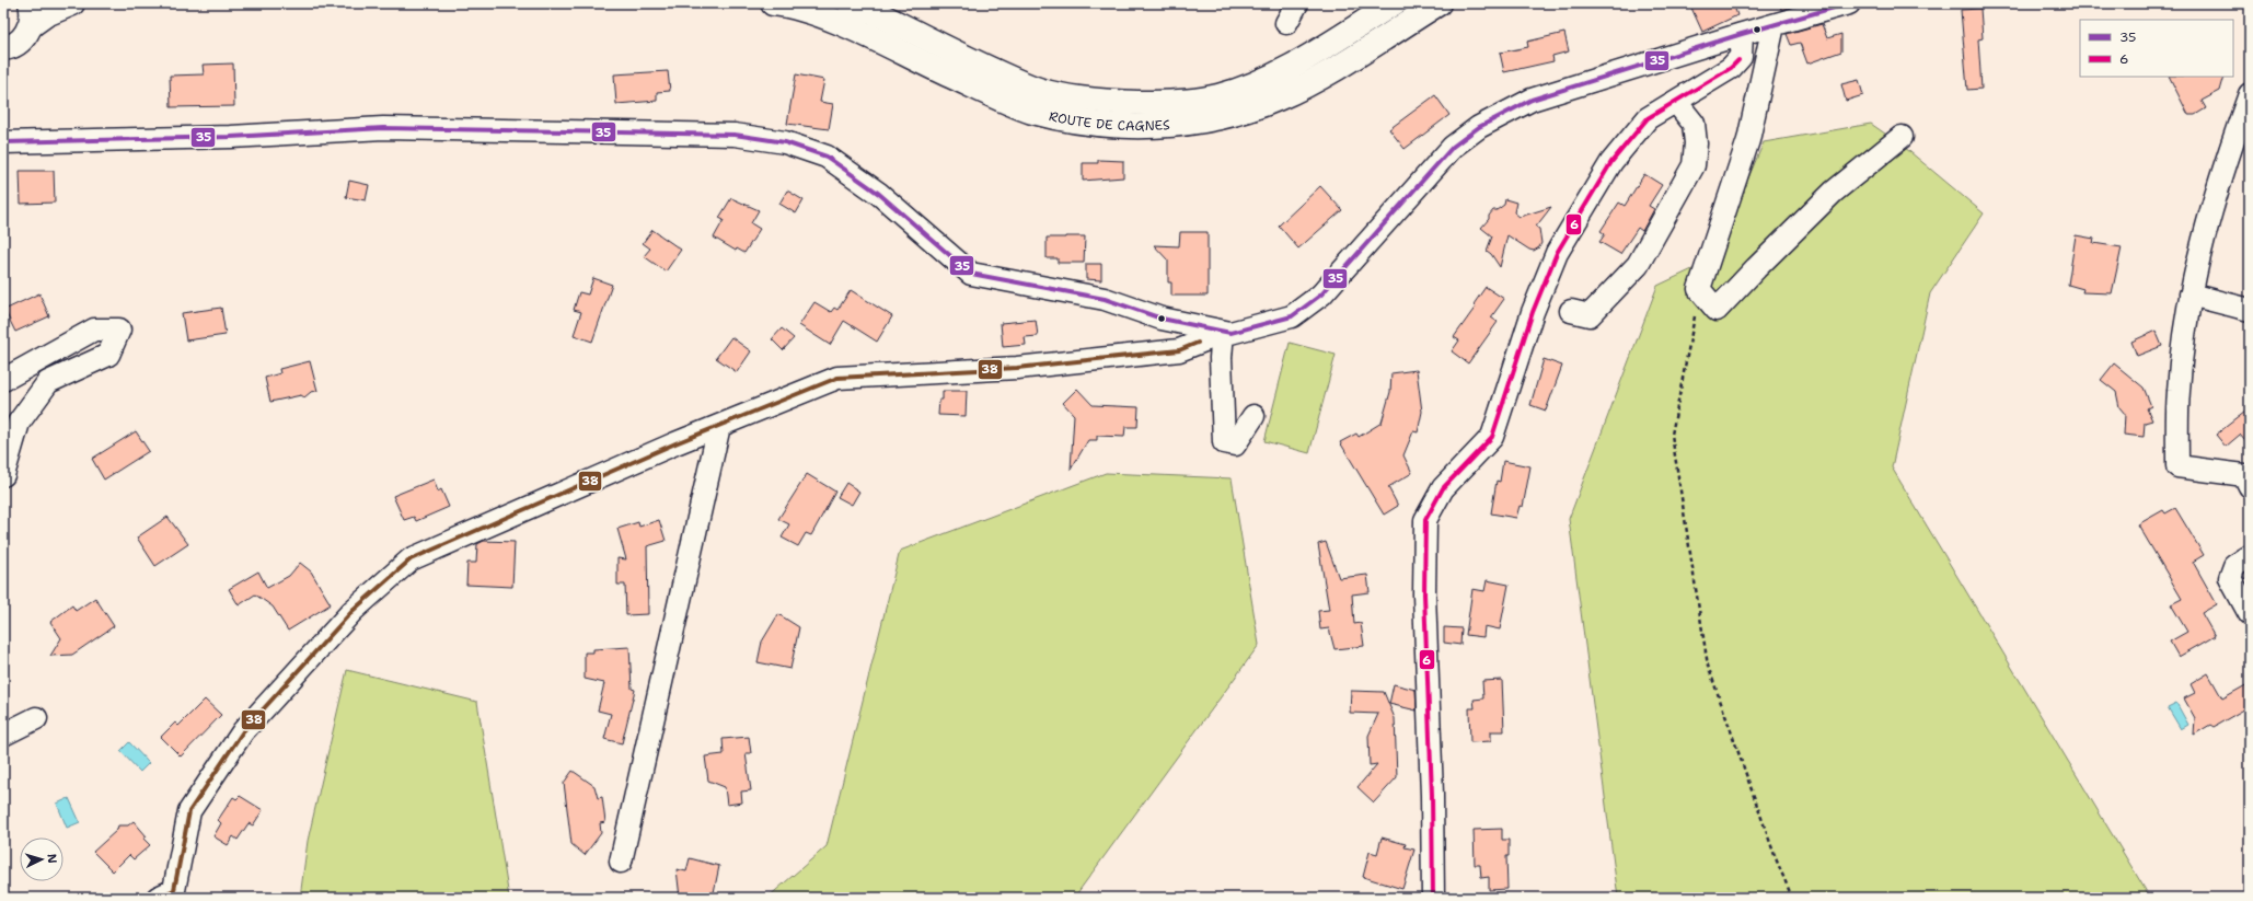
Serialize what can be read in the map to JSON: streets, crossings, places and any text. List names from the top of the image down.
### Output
{
  "streets": {
    "main road": ["ROUTE DE CAGNES"]
  },
  "lines": ["transit line 35", "transit line 6", "transit line 38"],
  "legend": ["35", "6"],
  "north": "right"
}
